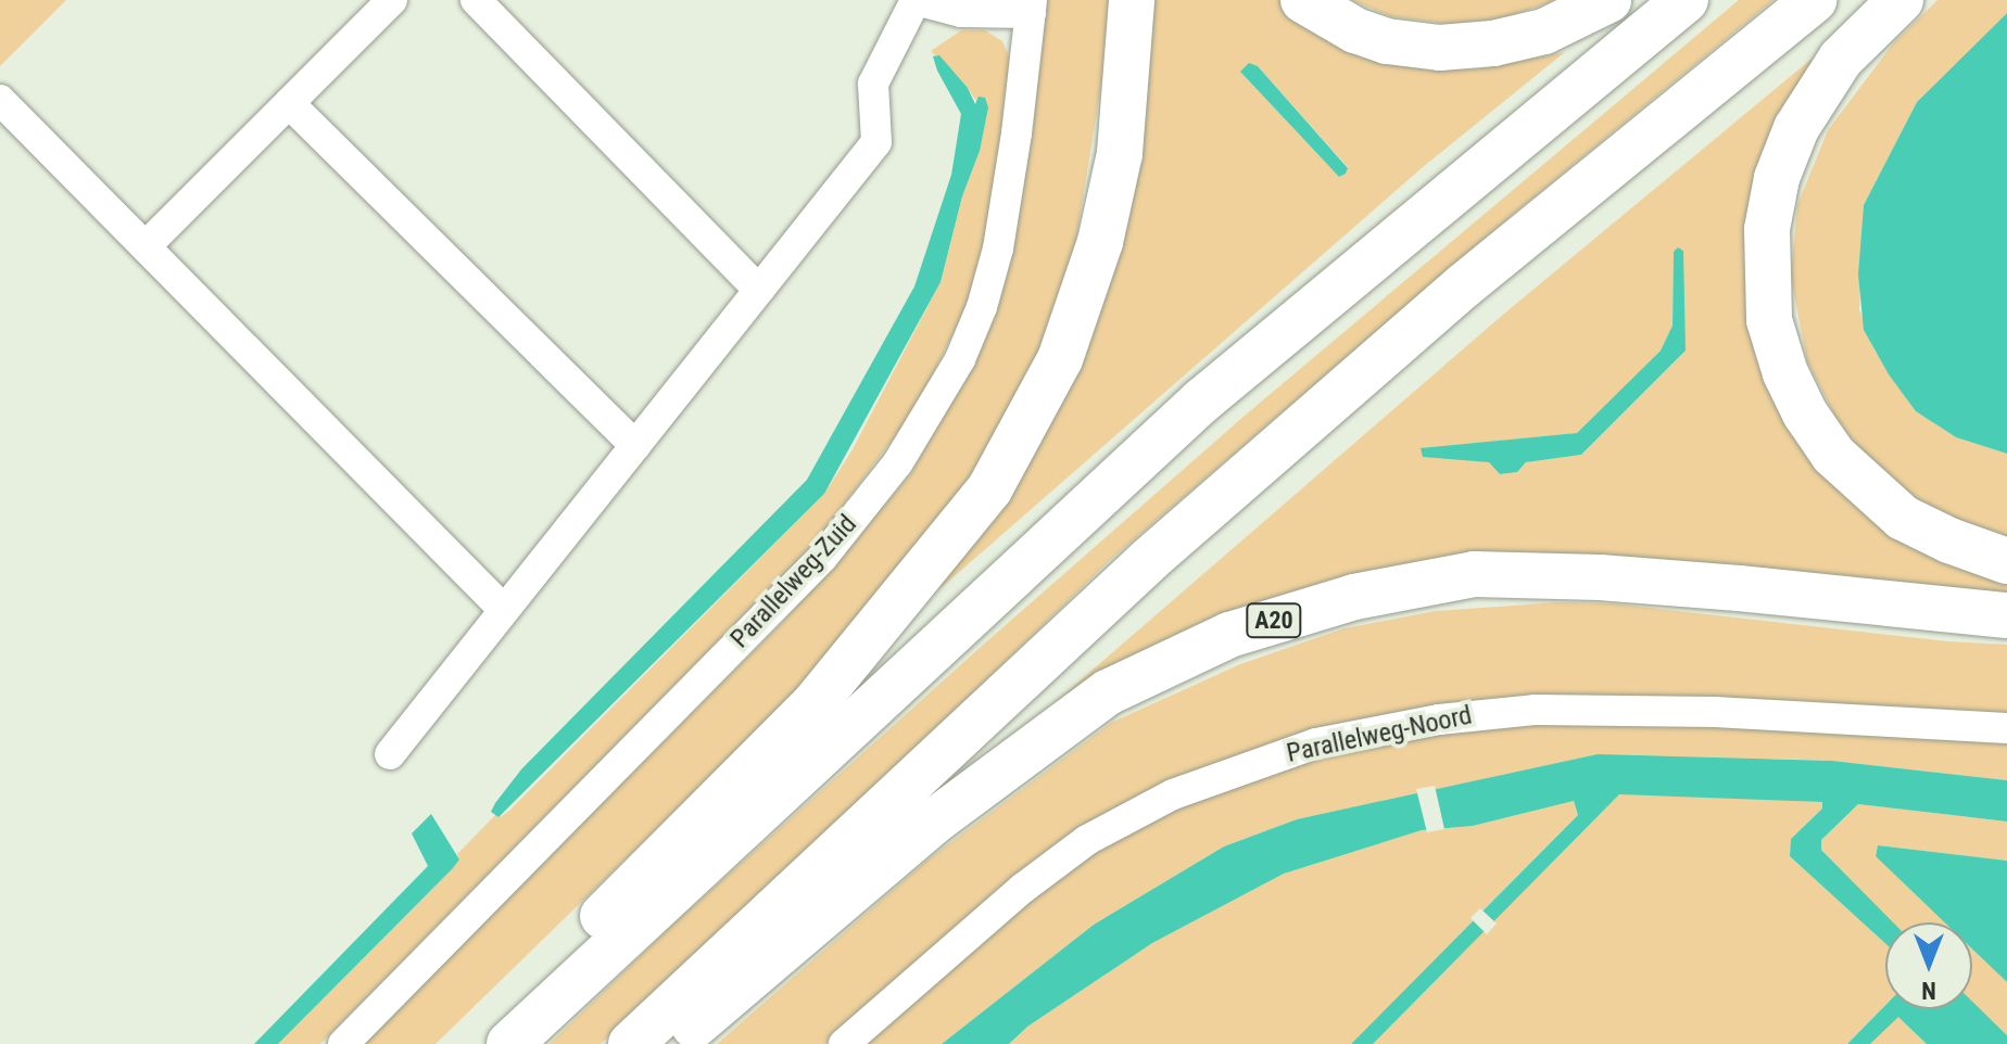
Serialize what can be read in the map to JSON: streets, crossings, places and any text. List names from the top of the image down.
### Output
{
  "streets": {
    "highway": ["A20"],
    "street": ["Parallelweg-Zuid", "Parallelweg-Noord"]
  },
  "north": "bottom"
}
